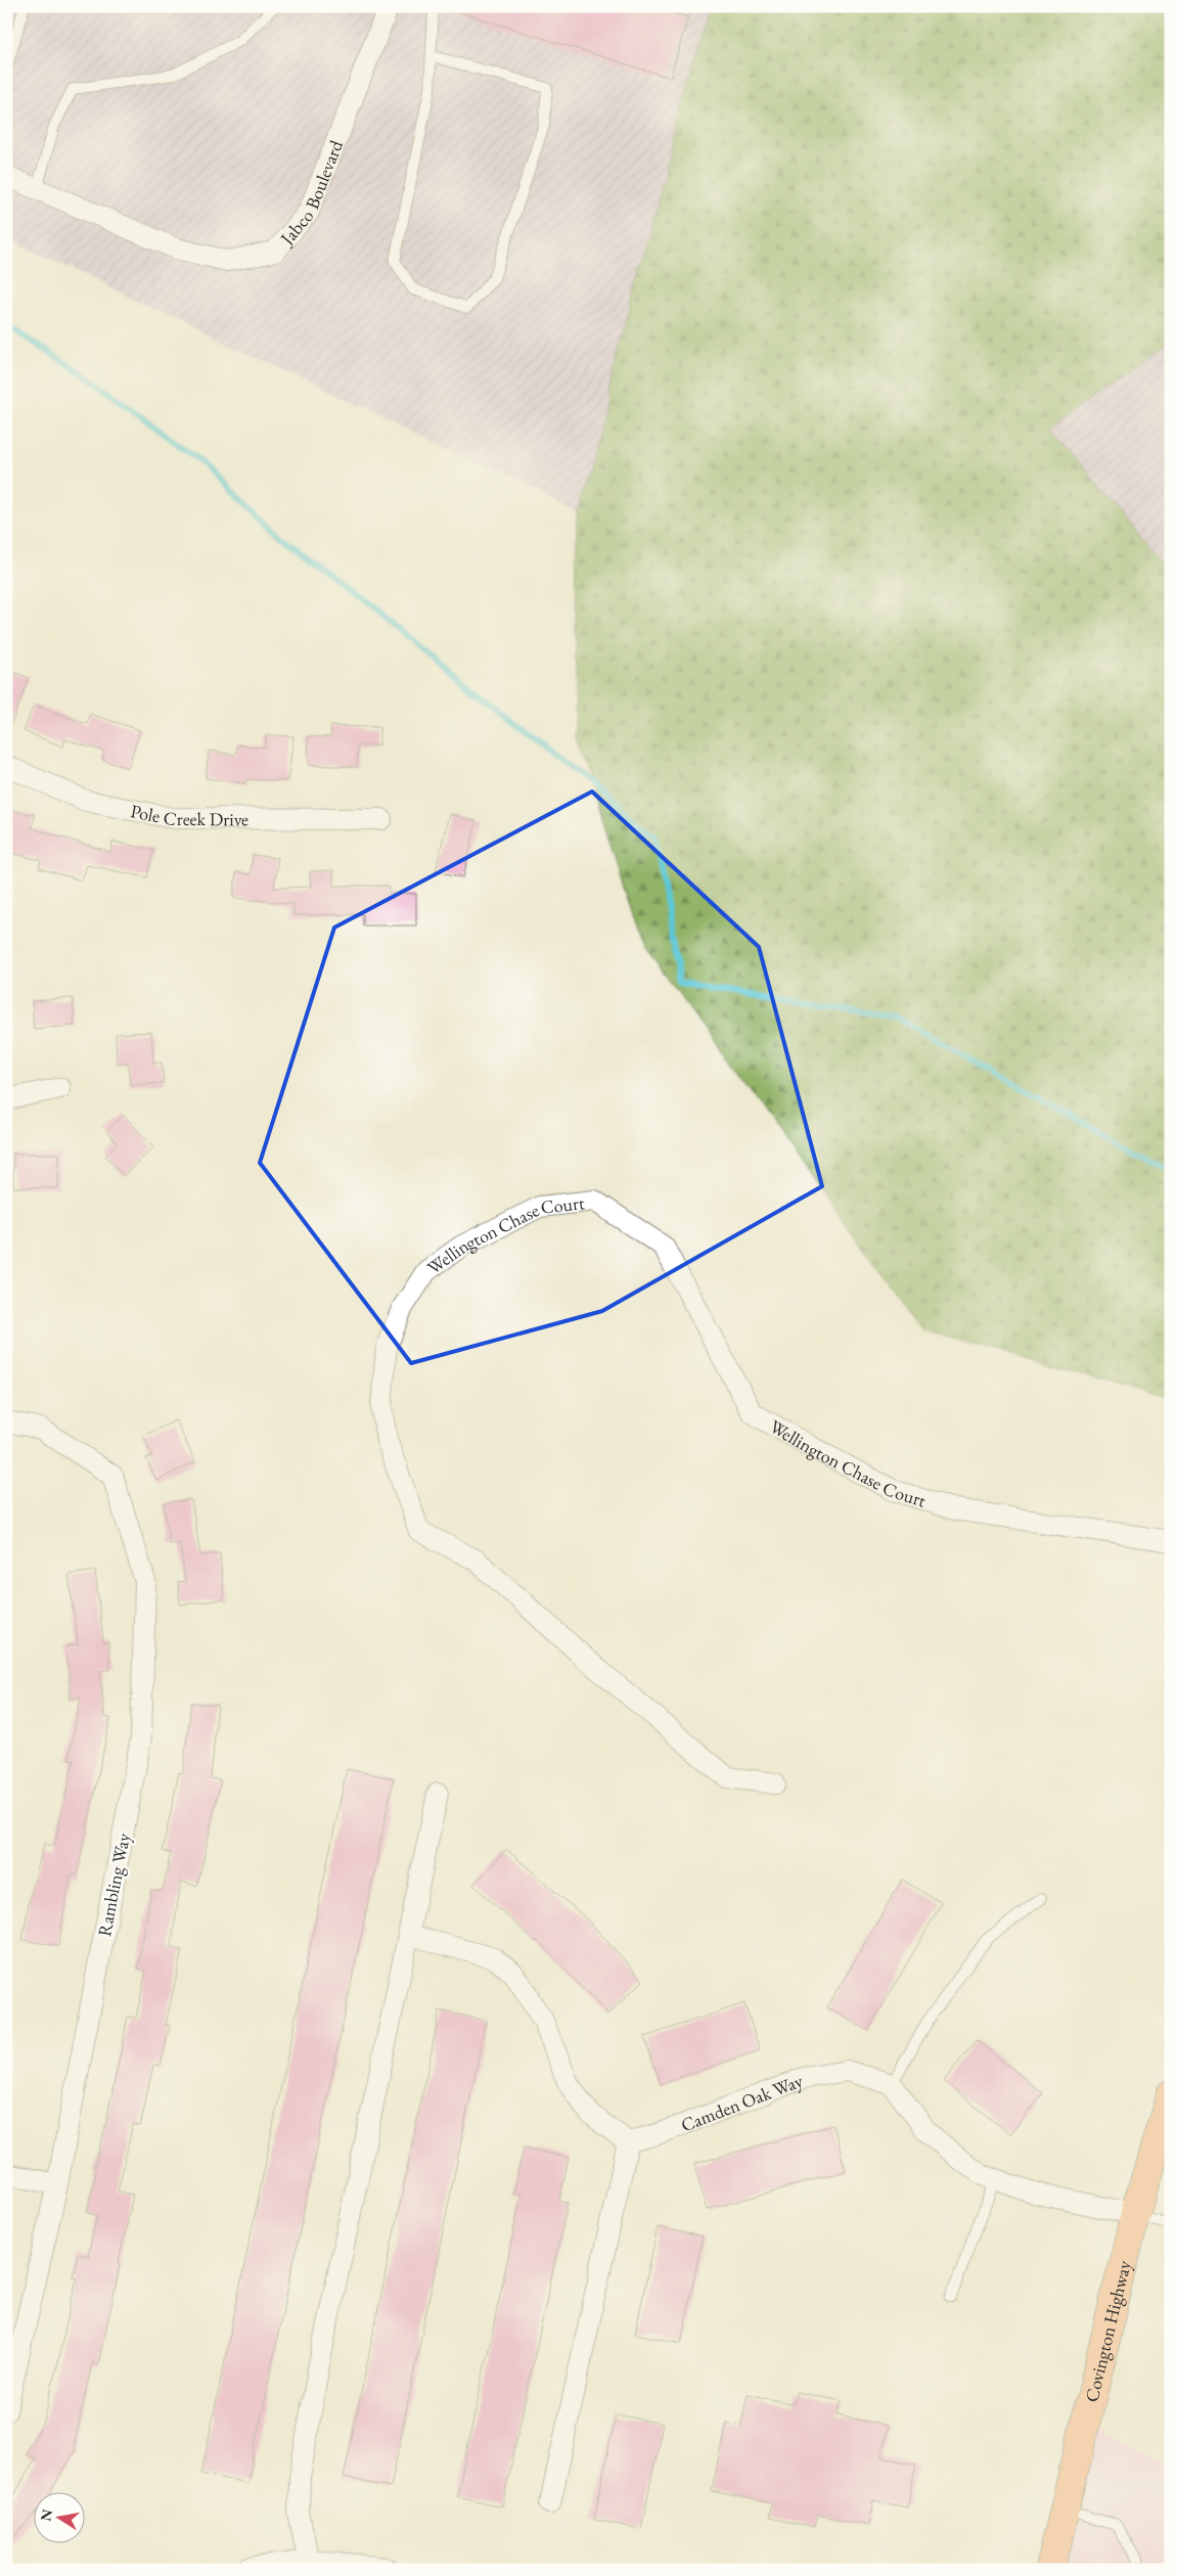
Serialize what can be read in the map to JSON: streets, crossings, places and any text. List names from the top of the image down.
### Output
{
  "streets": {
    "main road": ["Covington Highway"],
    "street": [
      "Jabco Boulevard",
      "Pole Creek Drive",
      "Wellington Chase Court",
      "Rambling Way",
      "Camden Oak Way"
    ]
  },
  "north": "left"
}
